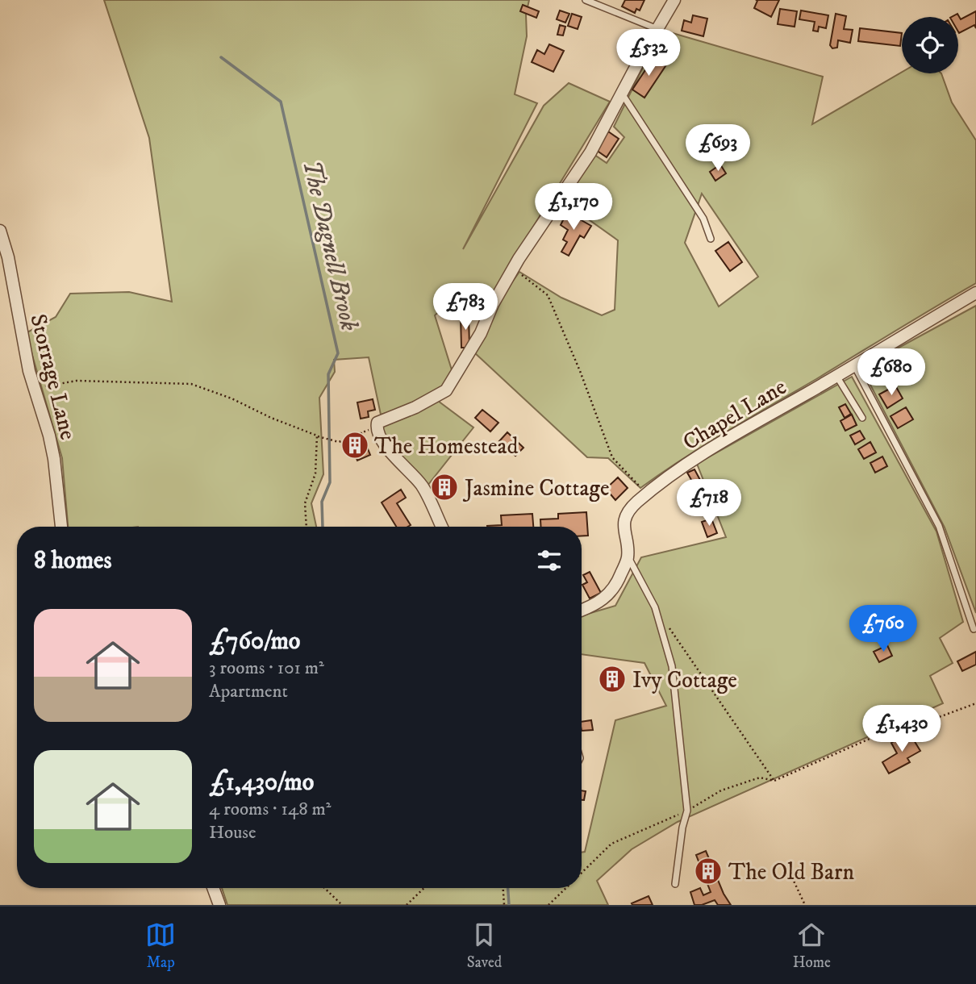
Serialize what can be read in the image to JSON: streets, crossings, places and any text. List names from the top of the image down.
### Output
{
  "streets": {
    "street": ["Storrage Lane", "Chapel Lane"]
  },
  "water": ["The Dagnell Brook"],
  "places": {
    "building": [
      "The Homestead",
      "Jasmine Cottage",
      "Ivy Cottage",
      "The Old Barn"
    ]
  },
  "page": {
    "price": [
      "£532",
      "£693",
      "£1,170",
      "£783",
      "£680",
      "£718",
      "£760",
      "£1,430"
    ],
    "heading": "8 homes",
    "list": [
      {
        "name": "£760/mo",
        "note": "3 rooms · 101 m² · Apartment"
      },
      {
        "name": "£1,430/mo",
        "note": "4 rooms · 148 m² · House"
      }
    ],
    "tabs": ["Map", "Saved", "Home"]
  }
}
